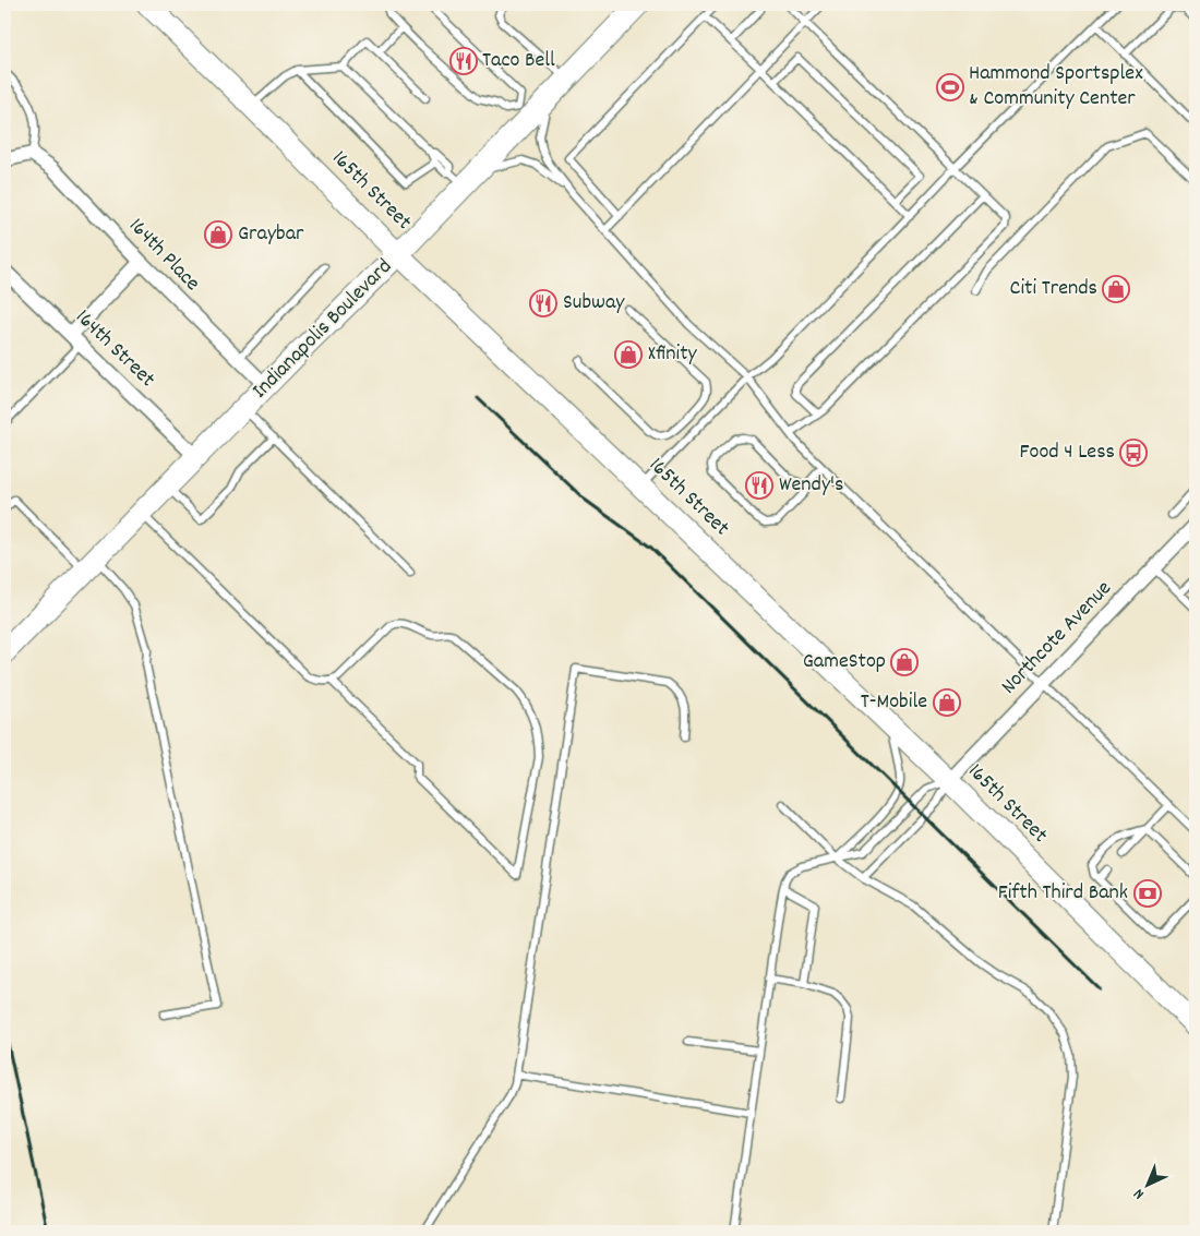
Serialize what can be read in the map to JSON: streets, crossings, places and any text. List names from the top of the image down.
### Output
{
  "streets": {
    "main road": ["165th Street", "Indianapolis Boulevard"],
    "street": ["164th Place", "164th Street", "Northcote Avenue"]
  },
  "crossings": [
    ["165th Street", "Indianapolis Boulevard"],
    ["165th Street", "Northcote Avenue"],
    ["164th Place", "Indianapolis Boulevard"],
    ["Indianapolis Boulevard", "164th Street"]
  ],
  "places": {
    "restaurant": ["Taco Bell", "Subway", "Wendy's"],
    "sports": ["Hammond Sportsplex & Community Center"],
    "shop": [
      "Graybar",
      "Citi Trends",
      "Xfinity",
      "GameStop",
      "T-Mobile"
    ],
    "bus stop": ["Food 4 Less"],
    "bank": ["Fifth Third Bank"]
  },
  "north": "bottom left"
}
